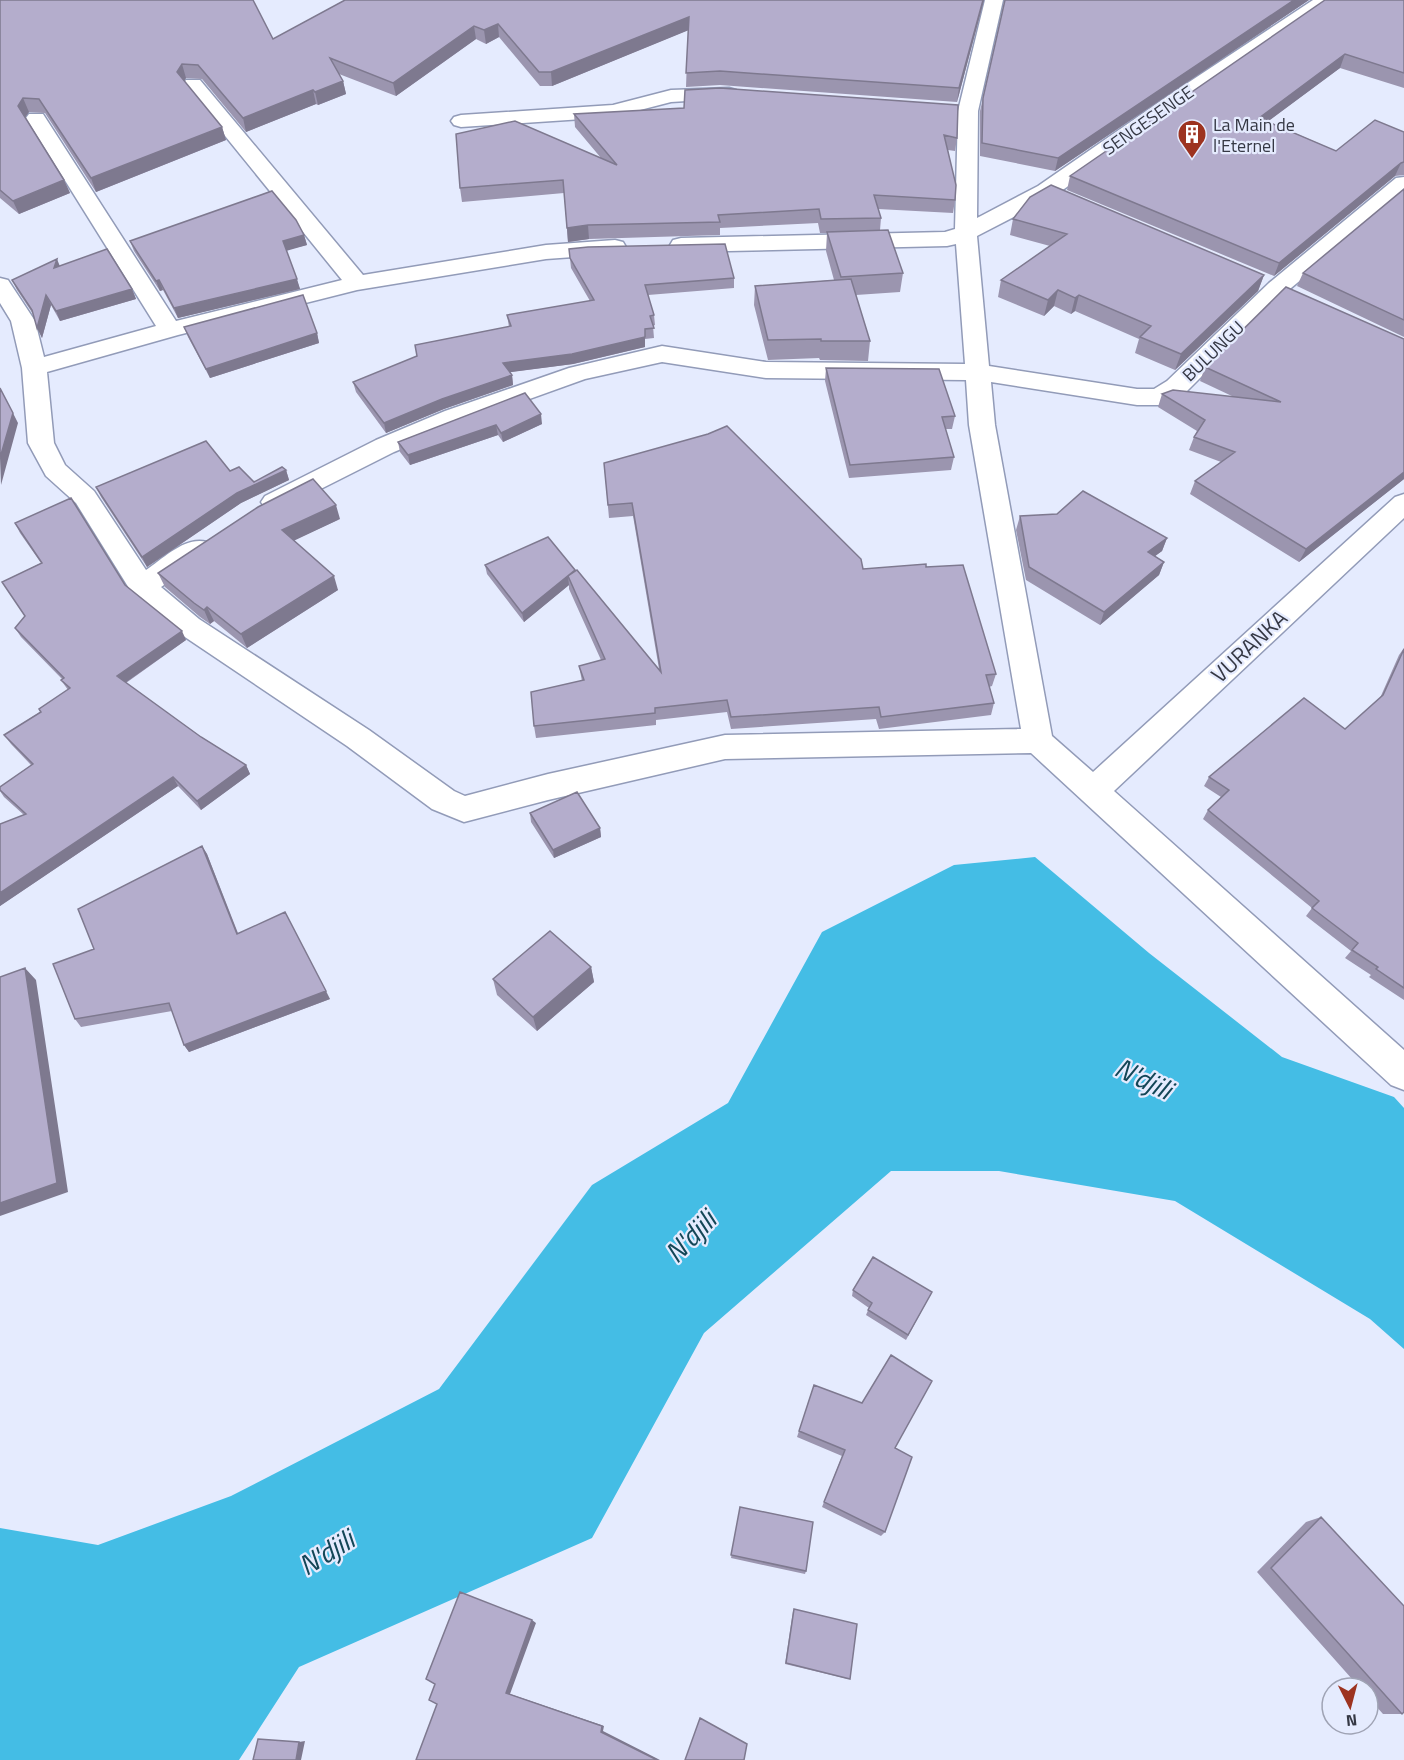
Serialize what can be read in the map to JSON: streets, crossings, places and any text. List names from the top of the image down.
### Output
{
  "streets": {
    "street": ["SENGESENGE", "BULUNGU", "VURANKA"]
  },
  "water": ["N'djili"],
  "places": {
    "building": ["La Main de l'Eternel"]
  },
  "north": "bottom"
}
